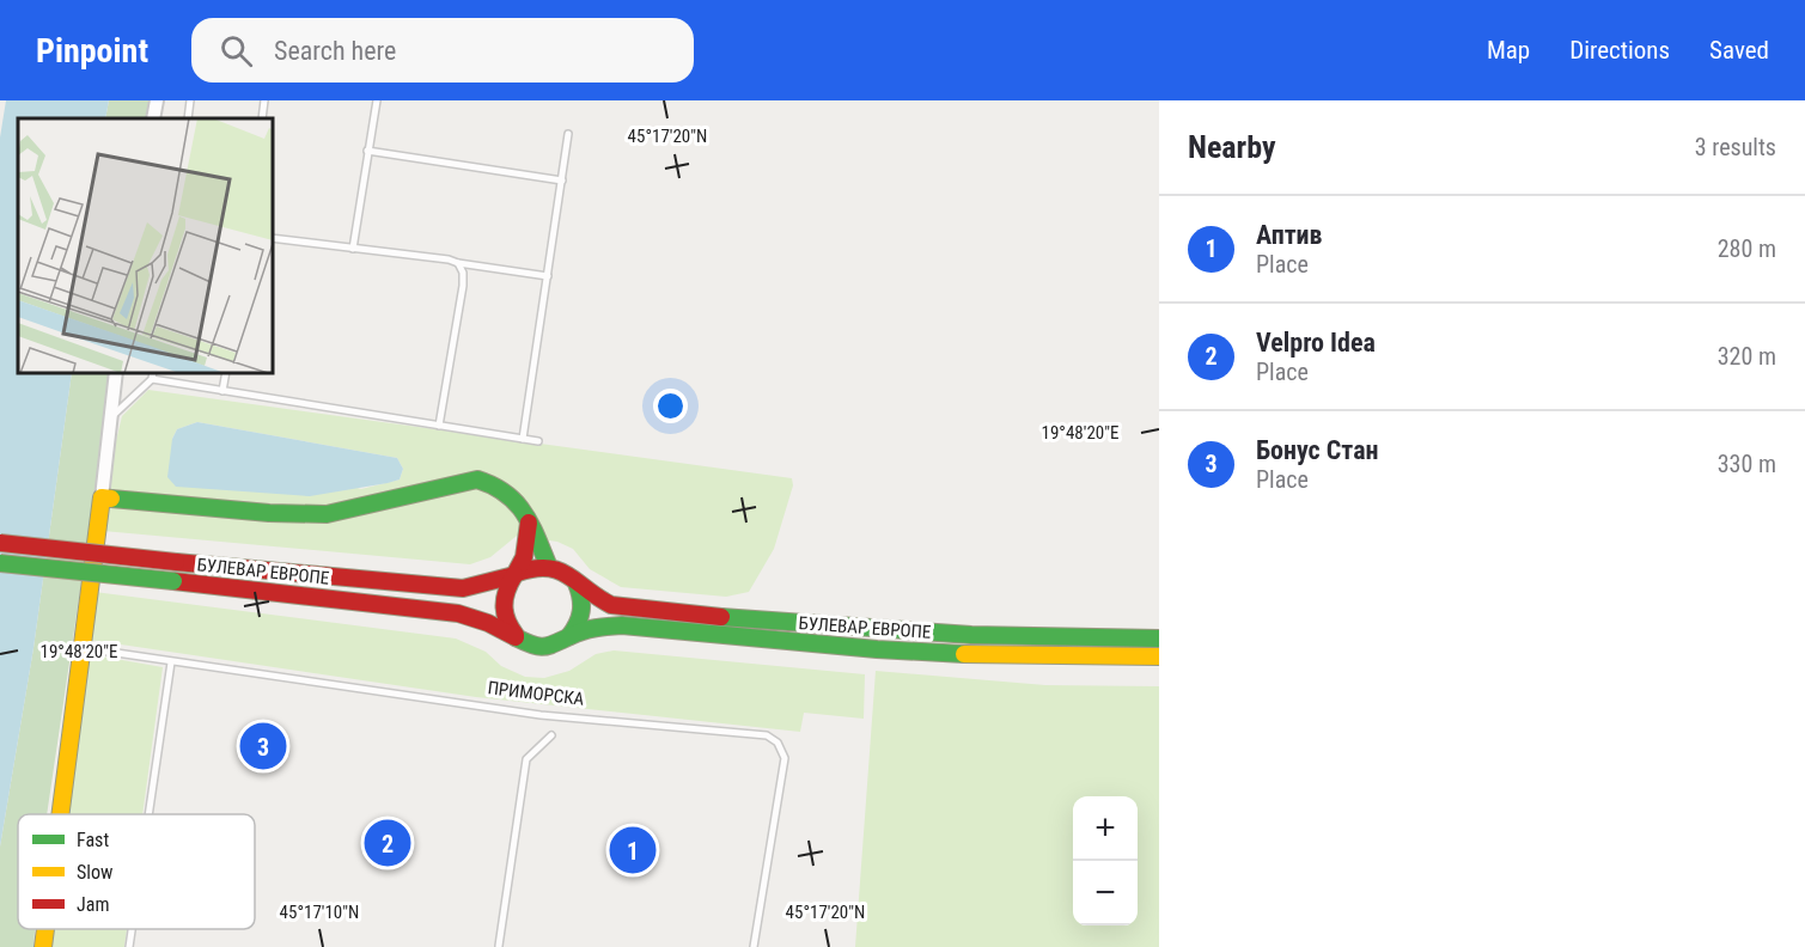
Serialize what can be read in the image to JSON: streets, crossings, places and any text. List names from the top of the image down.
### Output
{
  "streets": {
    "main road": ["БУЛЕВАР ЕВРОПЕ"],
    "lane": ["ПРИМОРСКА"]
  },
  "legend": ["Fast", "Slow", "Jam"],
  "page": {
    "header": "Pinpoint",
    "search": "Search here",
    "nav": ["Map", "Directions", "Saved"],
    "heading": ["Nearby", "3 results"],
    "list": [
      {
        "mark": "1",
        "name": "Аптив",
        "note": "Place",
        "value": "280 m"
      },
      {
        "mark": "2",
        "name": "Velpro Idea",
        "note": "Place",
        "value": "320 m"
      },
      {
        "mark": "3",
        "name": "Бонус Стан",
        "note": "Place",
        "value": "330 m"
      }
    ],
    "pins": ["3", "2", "1"],
    "map_buttons": ["+", "−"]
  },
  "coordinates": ["45°17'20\"N", "19°48'20\"E", "45°17'10\"N"]
}
